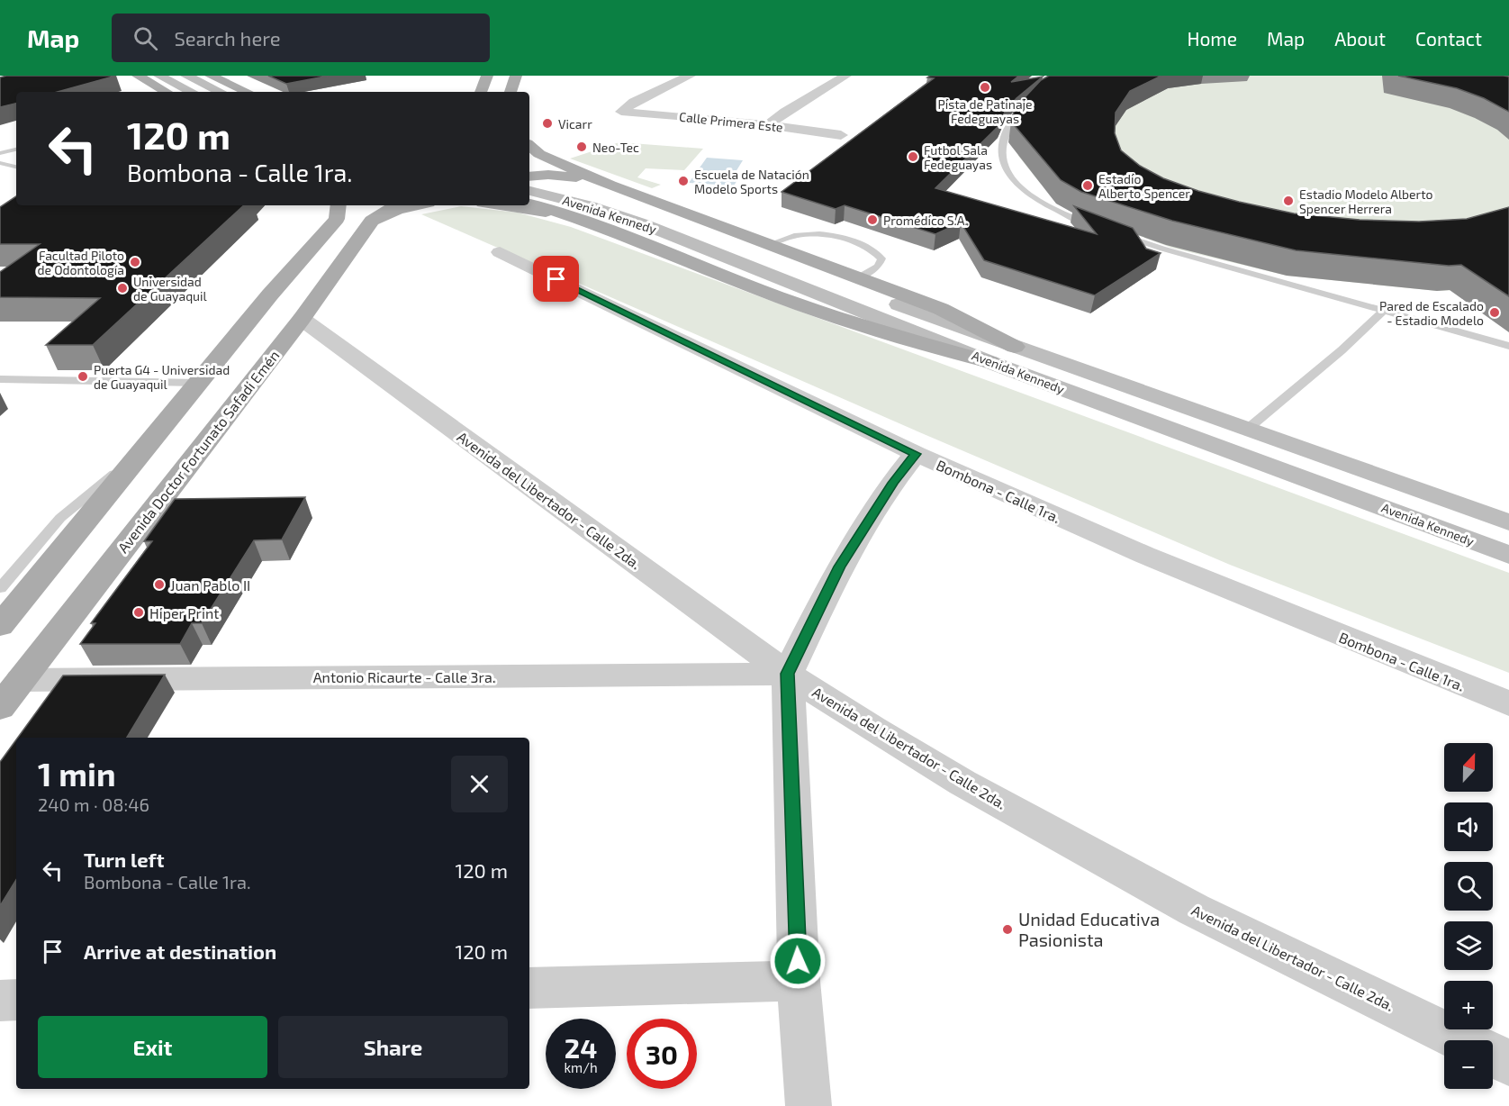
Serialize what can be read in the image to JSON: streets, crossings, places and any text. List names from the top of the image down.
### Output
{
  "streets": {
    "main road": ["Avenida Kennedy", "Avenida Doctor Fortunato Safadi Emén"],
    "street": [
      "Calle Primera Este",
      "Bombona - Calle 1ra.",
      "Avenida del Libertador - Calle 2da.",
      "Antonio Ricaurte - Calle 3ra."
    ]
  },
  "crossings": [
    ["Avenida Doctor Fortunato Safadi Emén", "Avenida del Libertador - Calle 2da."],
    ["Avenida Doctor Fortunato Safadi Emén", "Antonio Ricaurte - Calle 3ra."],
    ["Avenida del Libertador - Calle 2da.", "Antonio Ricaurte - Calle 3ra."]
  ],
  "places": [
    "Pista de Patinaje Fedeguayas",
    "Vicarr",
    "Neo-Tec",
    "Futbol Sala Fedeguayas",
    "Escuela de Natación Modelo Sports",
    "Estadio Alberto Spencer",
    "Estadio Modelo Alberto Spencer Herrera",
    "Promédico S.A.",
    "Facultad Piloto de Odontología",
    "Universidad de Guayaquil",
    "Pared de Escalado - Estadio Modelo",
    "Puerta G4 - Universidad de Guayaquil",
    "Juan Pablo II",
    "Hiper Print",
    "Unidad Educativa Pasionista"
  ],
  "north": "top",
  "page": {
    "header": "Map",
    "search": "Search here",
    "nav": [
      "Home",
      "Map",
      "About",
      "Contact"
    ],
    "turn": ["120 m", "Bombona - Calle 1ra."],
    "heading": ["1 min", "240 m · 08:46"],
    "map_buttons": ["+", "−"],
    "list": [
      {
        "name": "Turn left",
        "note": "Bombona - Calle 1ra.",
        "value": "120 m"
      },
      {
        "name": "Arrive at destination",
        "value": "120 m"
      }
    ],
    "buttons": ["Exit", "Share"],
    "speed": "24 km/h",
    "limit": "30"
  }
}
